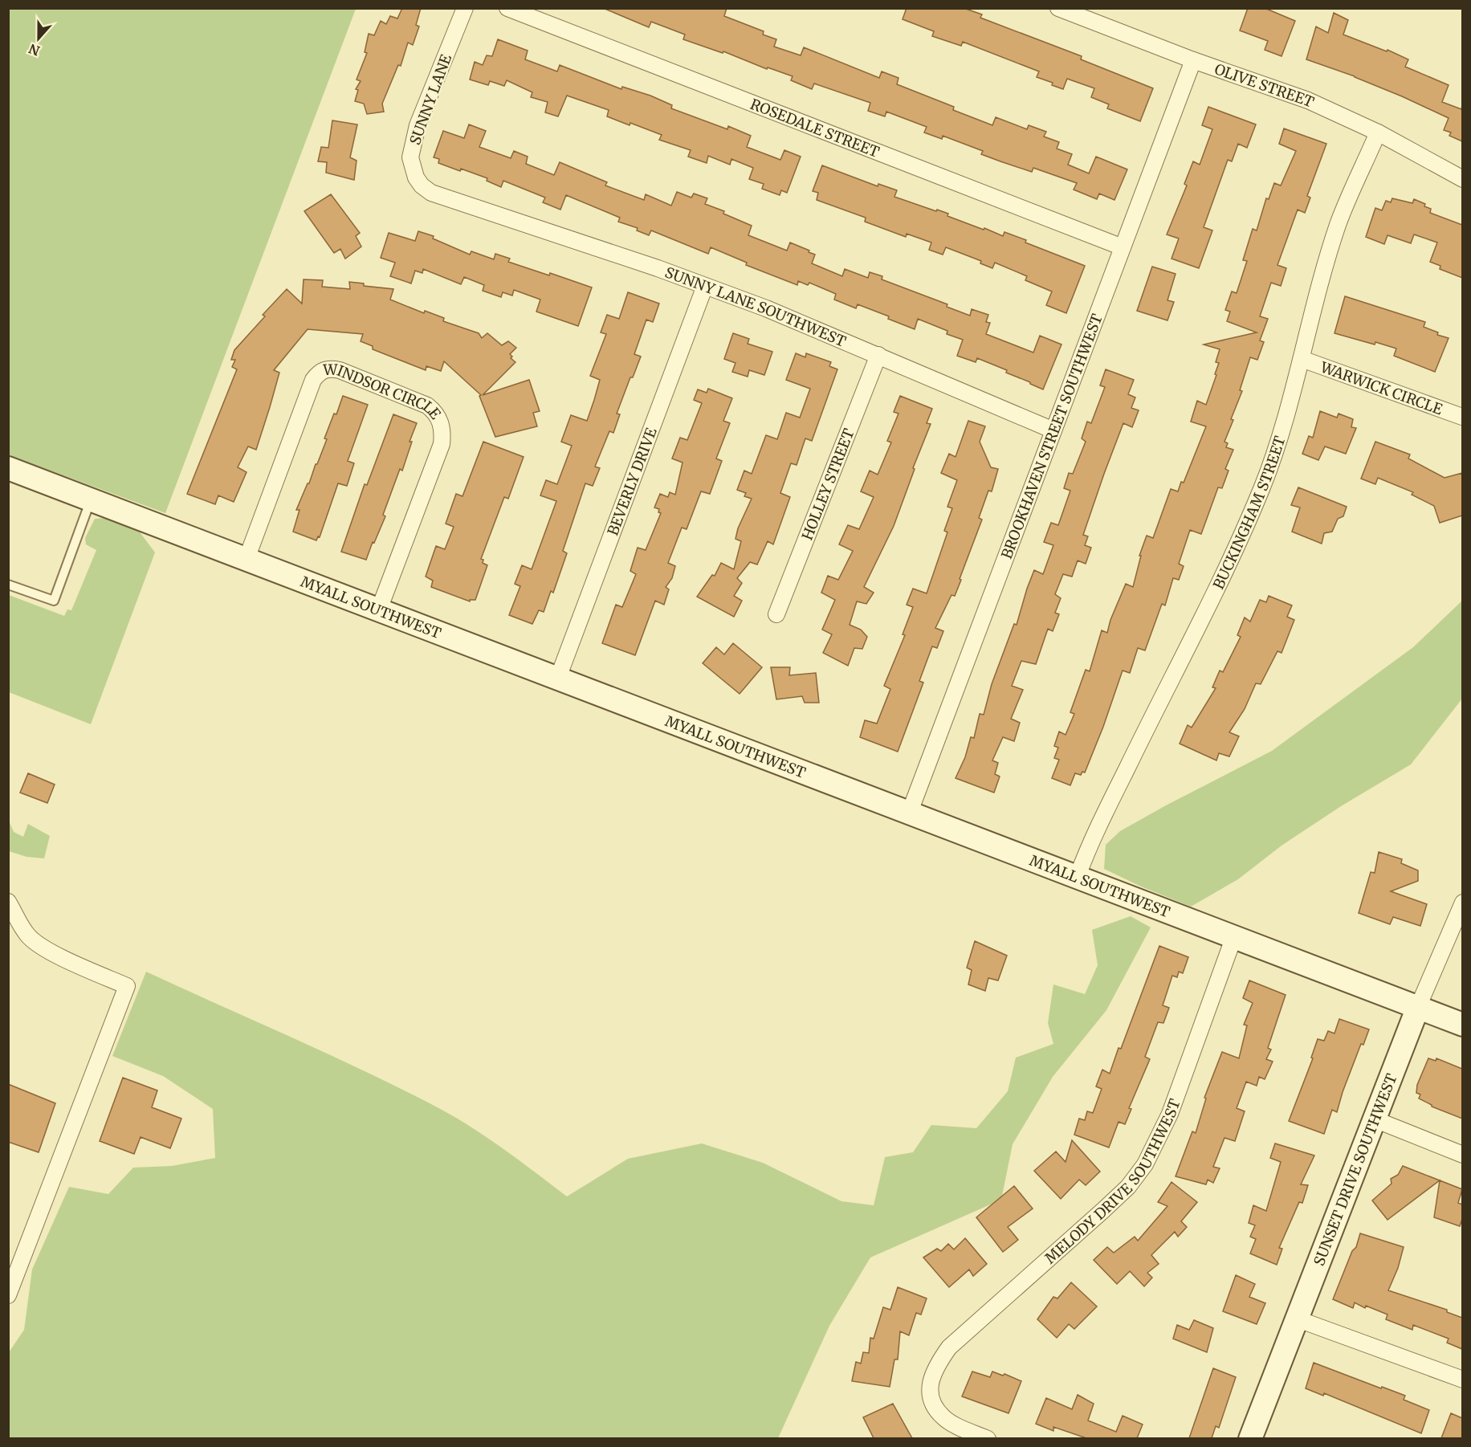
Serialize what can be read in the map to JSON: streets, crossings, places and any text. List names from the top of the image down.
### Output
{
  "streets": {
    "street": [
      "OLIVE STREET",
      "SUNNY LANE",
      "ROSEDALE STREET",
      "SUNNY LANE SOUTHWEST",
      "WARWICK CIRCLE",
      "WINDSOR CIRCLE",
      "BROOKHAVEN STREET SOUTHWEST",
      "BEVERLY DRIVE",
      "HOLLEY STREET",
      "BUCKINGHAM STREET",
      "MYALL SOUTHWEST",
      "SUNSET DRIVE SOUTHWEST",
      "MELODY DRIVE SOUTHWEST"
    ]
  },
  "crossings": [
    ["OLIVE STREET", "BROOKHAVEN STREET SOUTHWEST"],
    ["OLIVE STREET", "BUCKINGHAM STREET"],
    ["SUNNY LANE", "SUNNY LANE SOUTHWEST"],
    ["ROSEDALE STREET", "BROOKHAVEN STREET SOUTHWEST"],
    ["SUNNY LANE SOUTHWEST", "BROOKHAVEN STREET SOUTHWEST"],
    ["SUNNY LANE SOUTHWEST", "BEVERLY DRIVE"],
    ["SUNNY LANE SOUTHWEST", "HOLLEY STREET"],
    ["WARWICK CIRCLE", "BUCKINGHAM STREET"],
    ["WINDSOR CIRCLE", "MYALL SOUTHWEST"],
    ["BROOKHAVEN STREET SOUTHWEST", "MYALL SOUTHWEST"],
    ["BEVERLY DRIVE", "MYALL SOUTHWEST"],
    ["BUCKINGHAM STREET", "MYALL SOUTHWEST"],
    ["MYALL SOUTHWEST", "SUNSET DRIVE SOUTHWEST"],
    ["MYALL SOUTHWEST", "MELODY DRIVE SOUTHWEST"]
  ],
  "north": "bottom"
}
